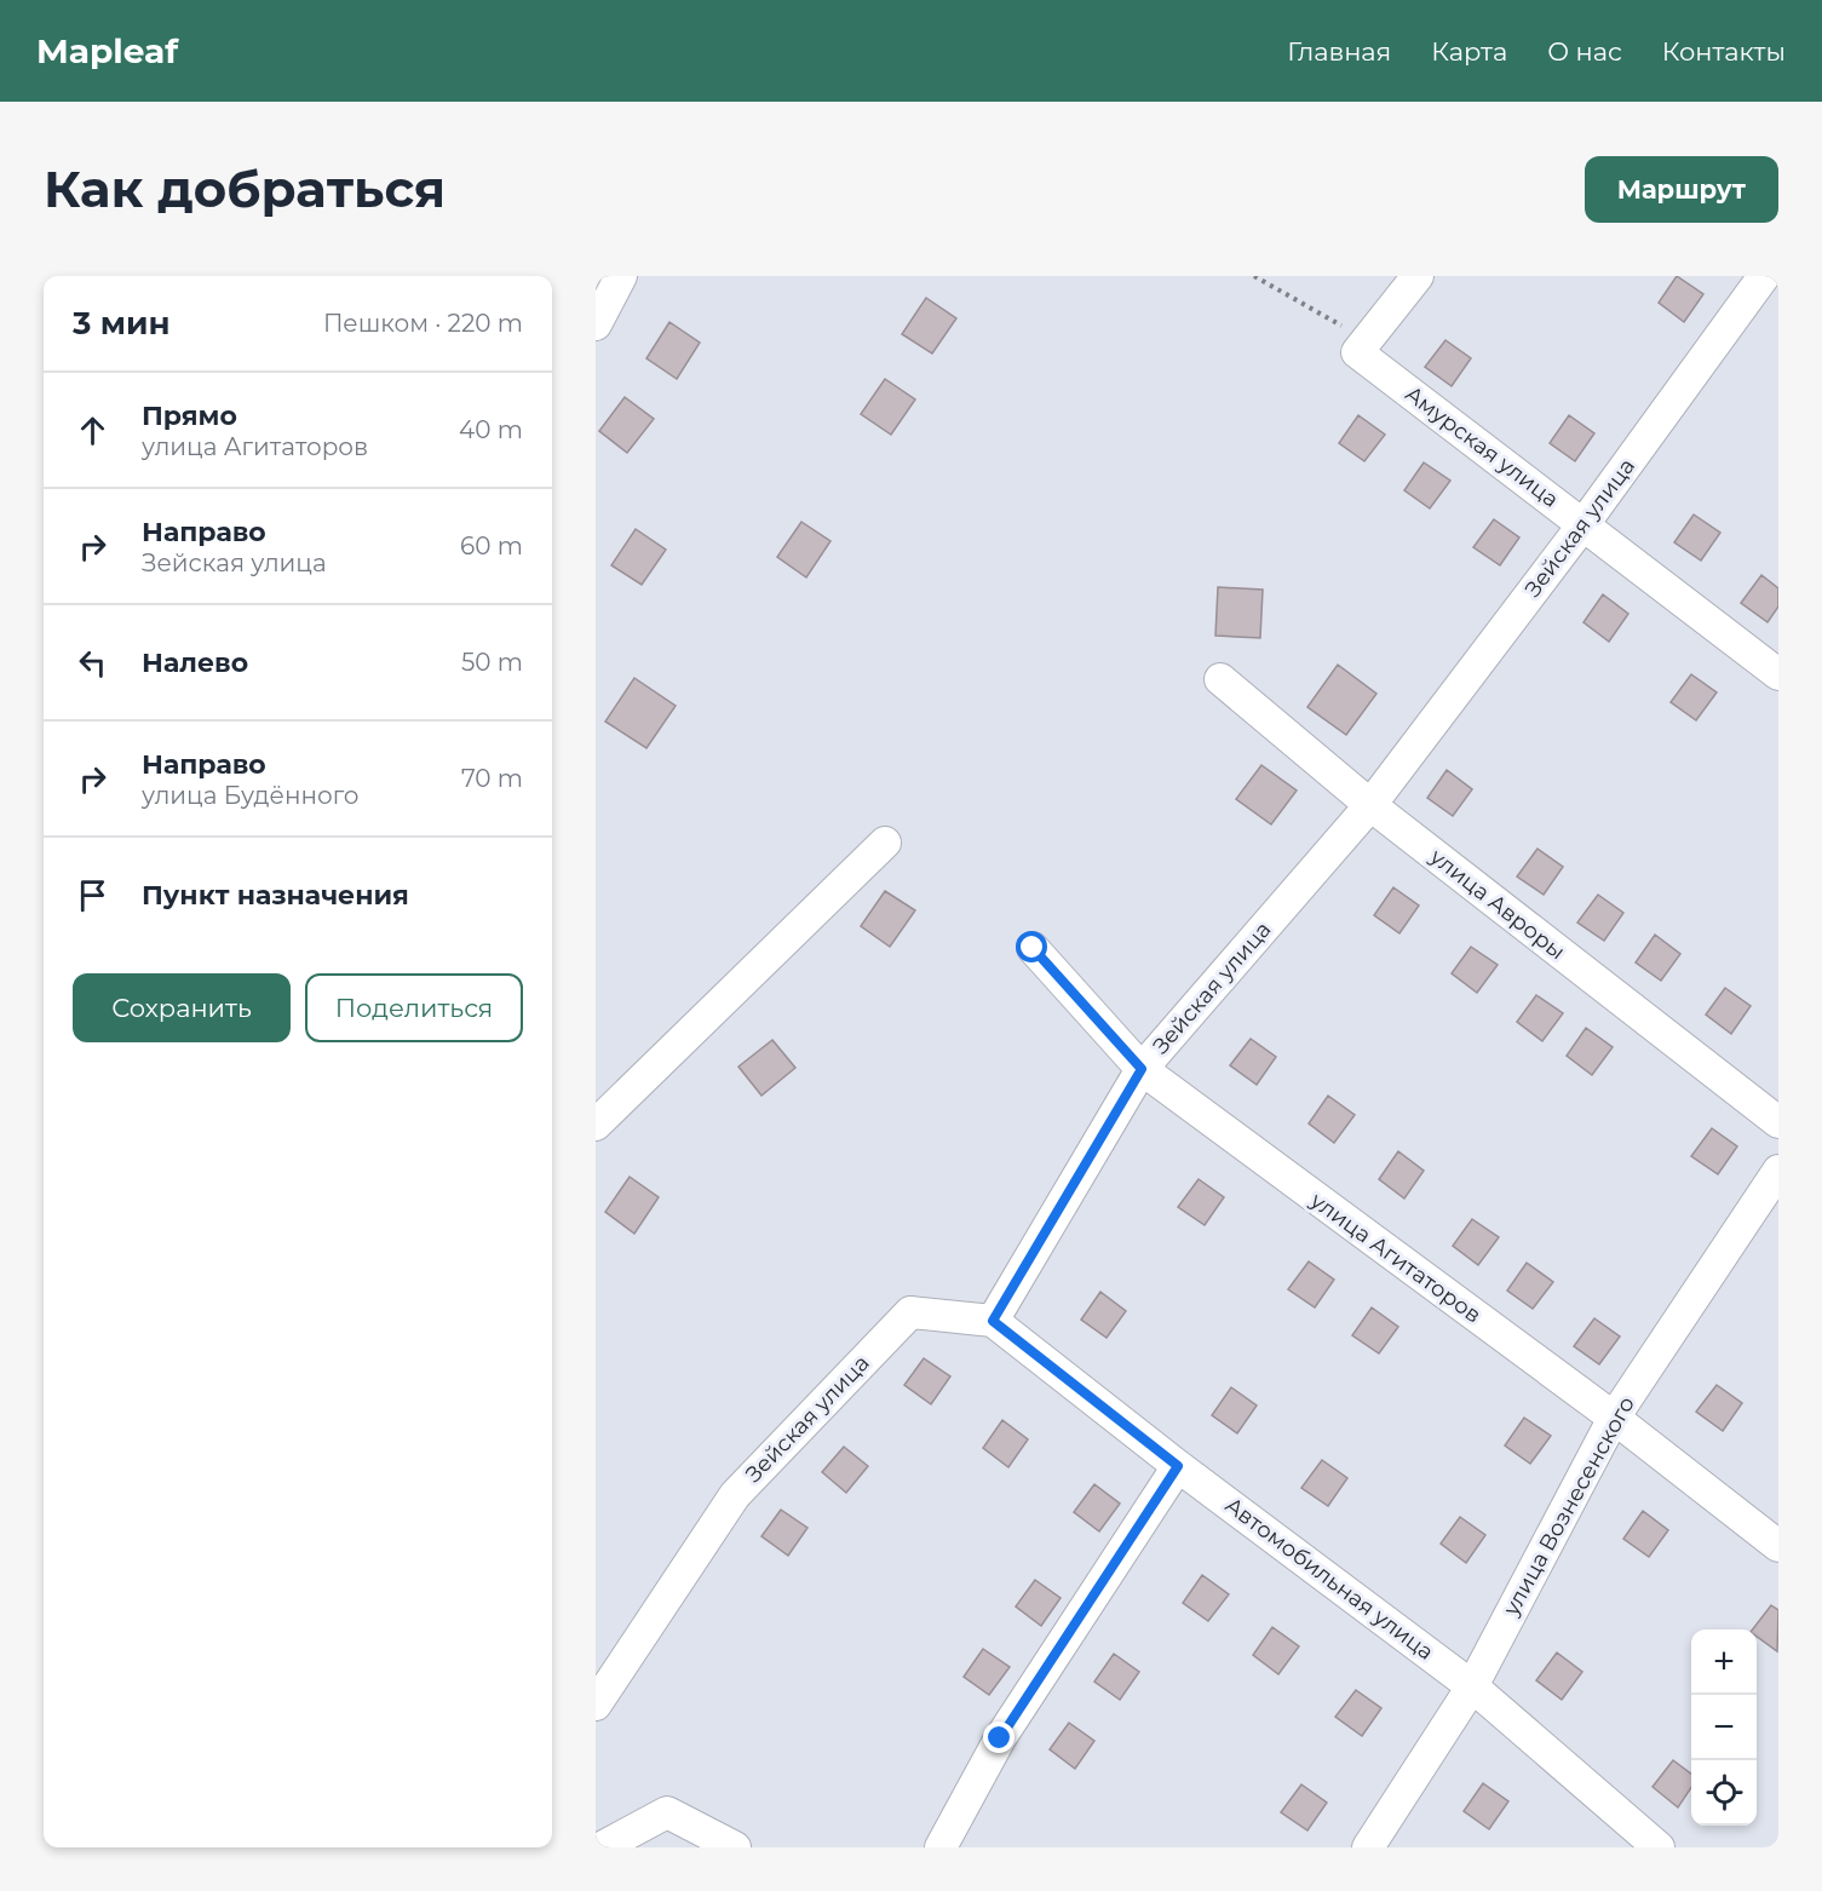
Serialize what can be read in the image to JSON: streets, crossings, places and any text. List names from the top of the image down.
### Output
{
  "streets": {
    "street": [
      "Амурская улица",
      "Зейская улица",
      "улица Авроры",
      "улица Агитаторов",
      "улица Вознесенского",
      "Автомобильная улица"
    ]
  },
  "crossings": [
    ["Амурская улица", "Зейская улица"],
    ["Зейская улица", "улица Авроры"],
    ["Зейская улица", "улица Агитаторов"],
    ["Зейская улица", "Автомобильная улица"],
    ["улица Агитаторов", "улица Вознесенского"],
    ["улица Вознесенского", "Автомобильная улица"]
  ],
  "page": {
    "header": "Mapleaf",
    "nav": [
      "Главная",
      "Карта",
      "О нас",
      "Контакты"
    ],
    "buttons": [
      "Маршрут",
      ["Сохранить", "Поделиться"]
    ],
    "title": "Как добраться",
    "heading": ["3 мин", "Пешком · 220 m"],
    "list": [
      ["Прямо", "улица Агитаторов", "40 m"],
      ["Направо", "Зейская улица", "60 m"],
      ["Налево", "50 m"],
      ["Направо", "улица Будённого", "70 m"],
      "Пункт назначения"
    ],
    "map_buttons": ["+", "−"]
  }
}
